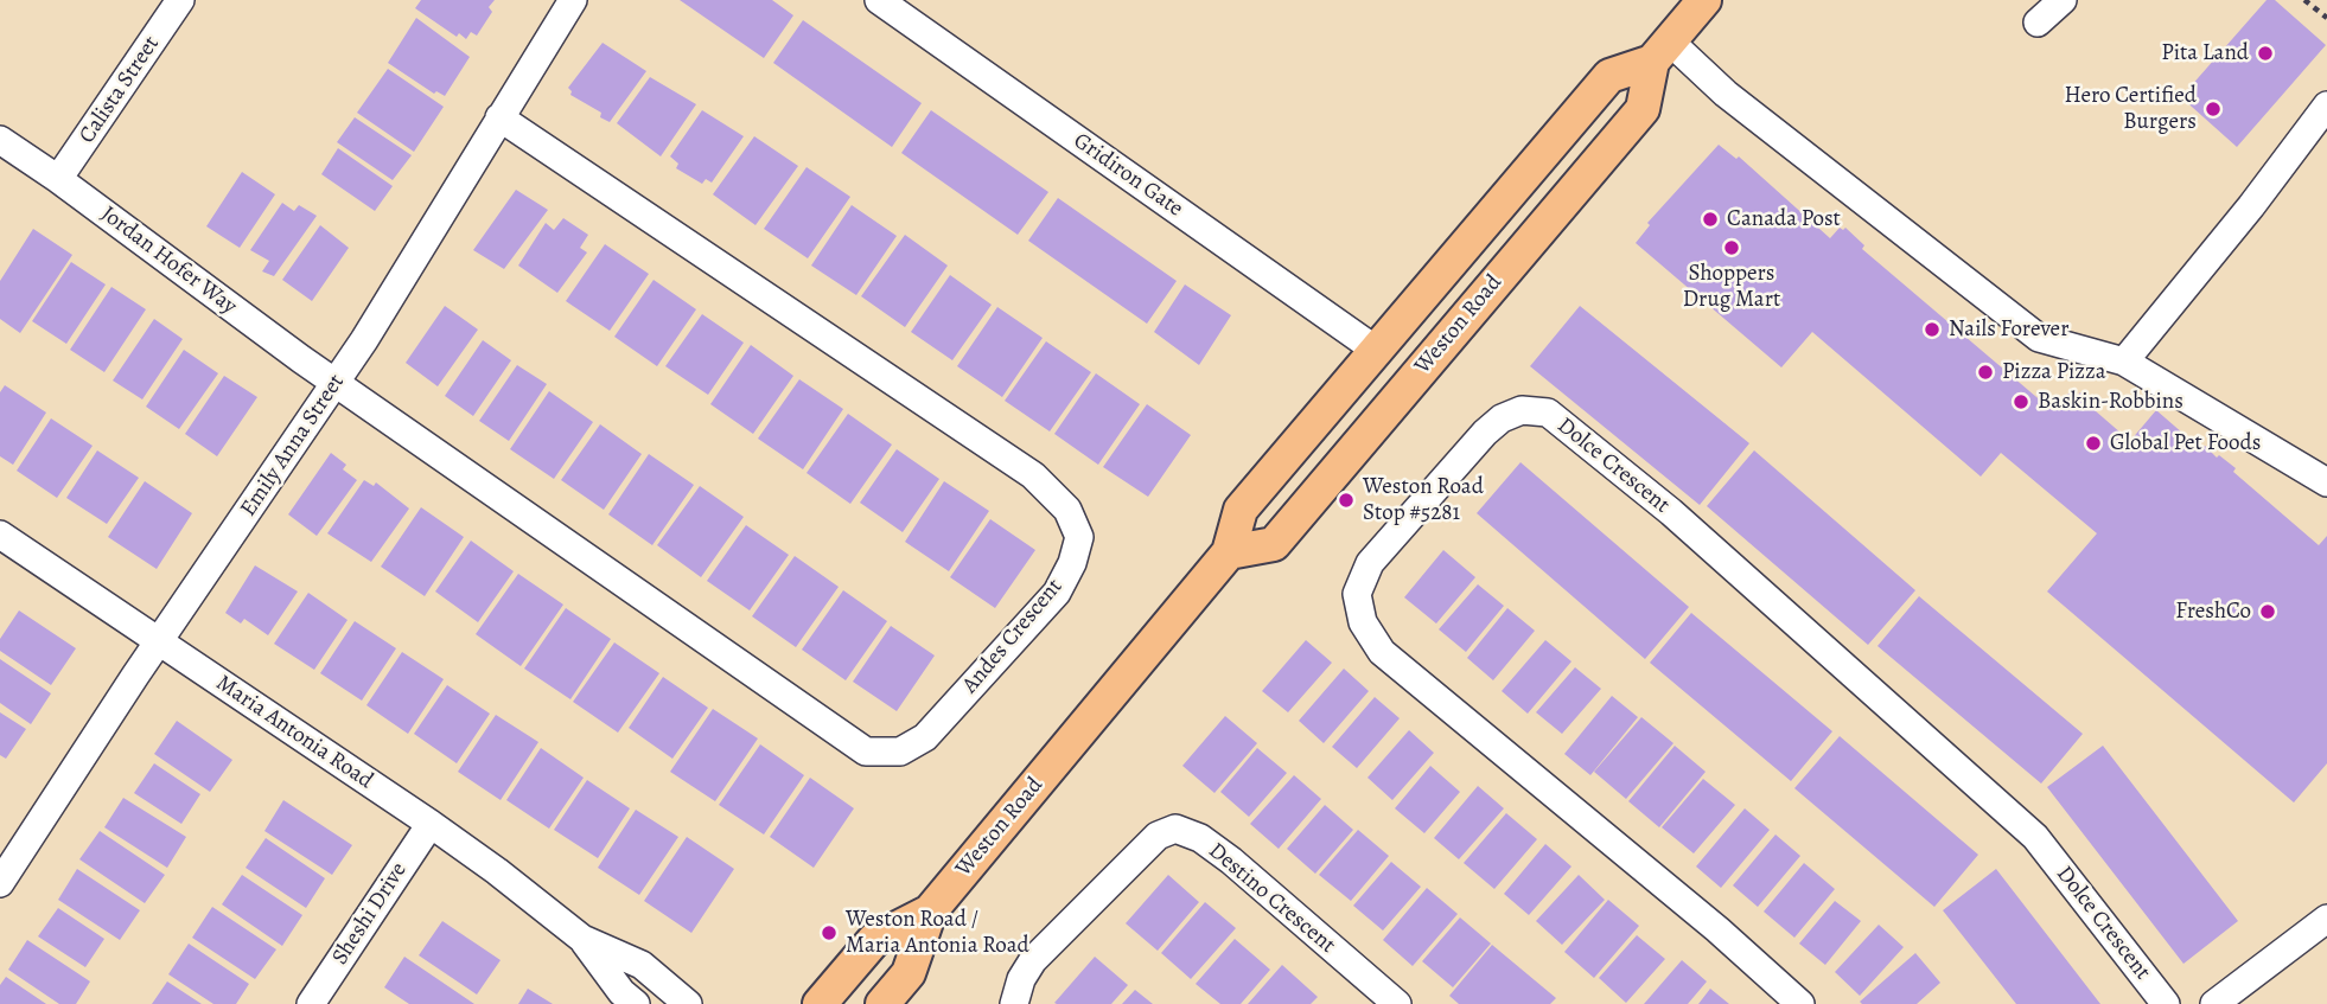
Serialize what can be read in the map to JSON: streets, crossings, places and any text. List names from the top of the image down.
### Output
{
  "streets": {
    "main road": ["Weston Road"],
    "street": [
      "Calista Street",
      "Gridiron Gate",
      "Jordan Hofer Way",
      "Emily Anna Street",
      "Dolce Crescent",
      "Andes Crescent",
      "Maria Antonia Road",
      "Destino Crescent",
      "Sheshi Drive"
    ]
  },
  "crossings": [
    ["Calista Street", "Jordan Hofer Way"],
    ["Gridiron Gate", "Weston Road"],
    ["Jordan Hofer Way", "Emily Anna Street"],
    ["Jordan Hofer Way", "Andes Crescent"],
    ["Emily Anna Street", "Andes Crescent"],
    ["Emily Anna Street", "Maria Antonia Road"],
    ["Maria Antonia Road", "Sheshi Drive"]
  ],
  "places": [
    "Pita Land",
    "Hero Certified Burgers",
    "Canada Post",
    "Shoppers Drug Mart",
    "Nails Forever",
    "Pizza Pizza",
    "Baskin-Robbins",
    "Global Pet Foods",
    "Weston Road Stop #5281",
    "FreshCo",
    "Weston Road / Maria Antonia Road"
  ]
}
